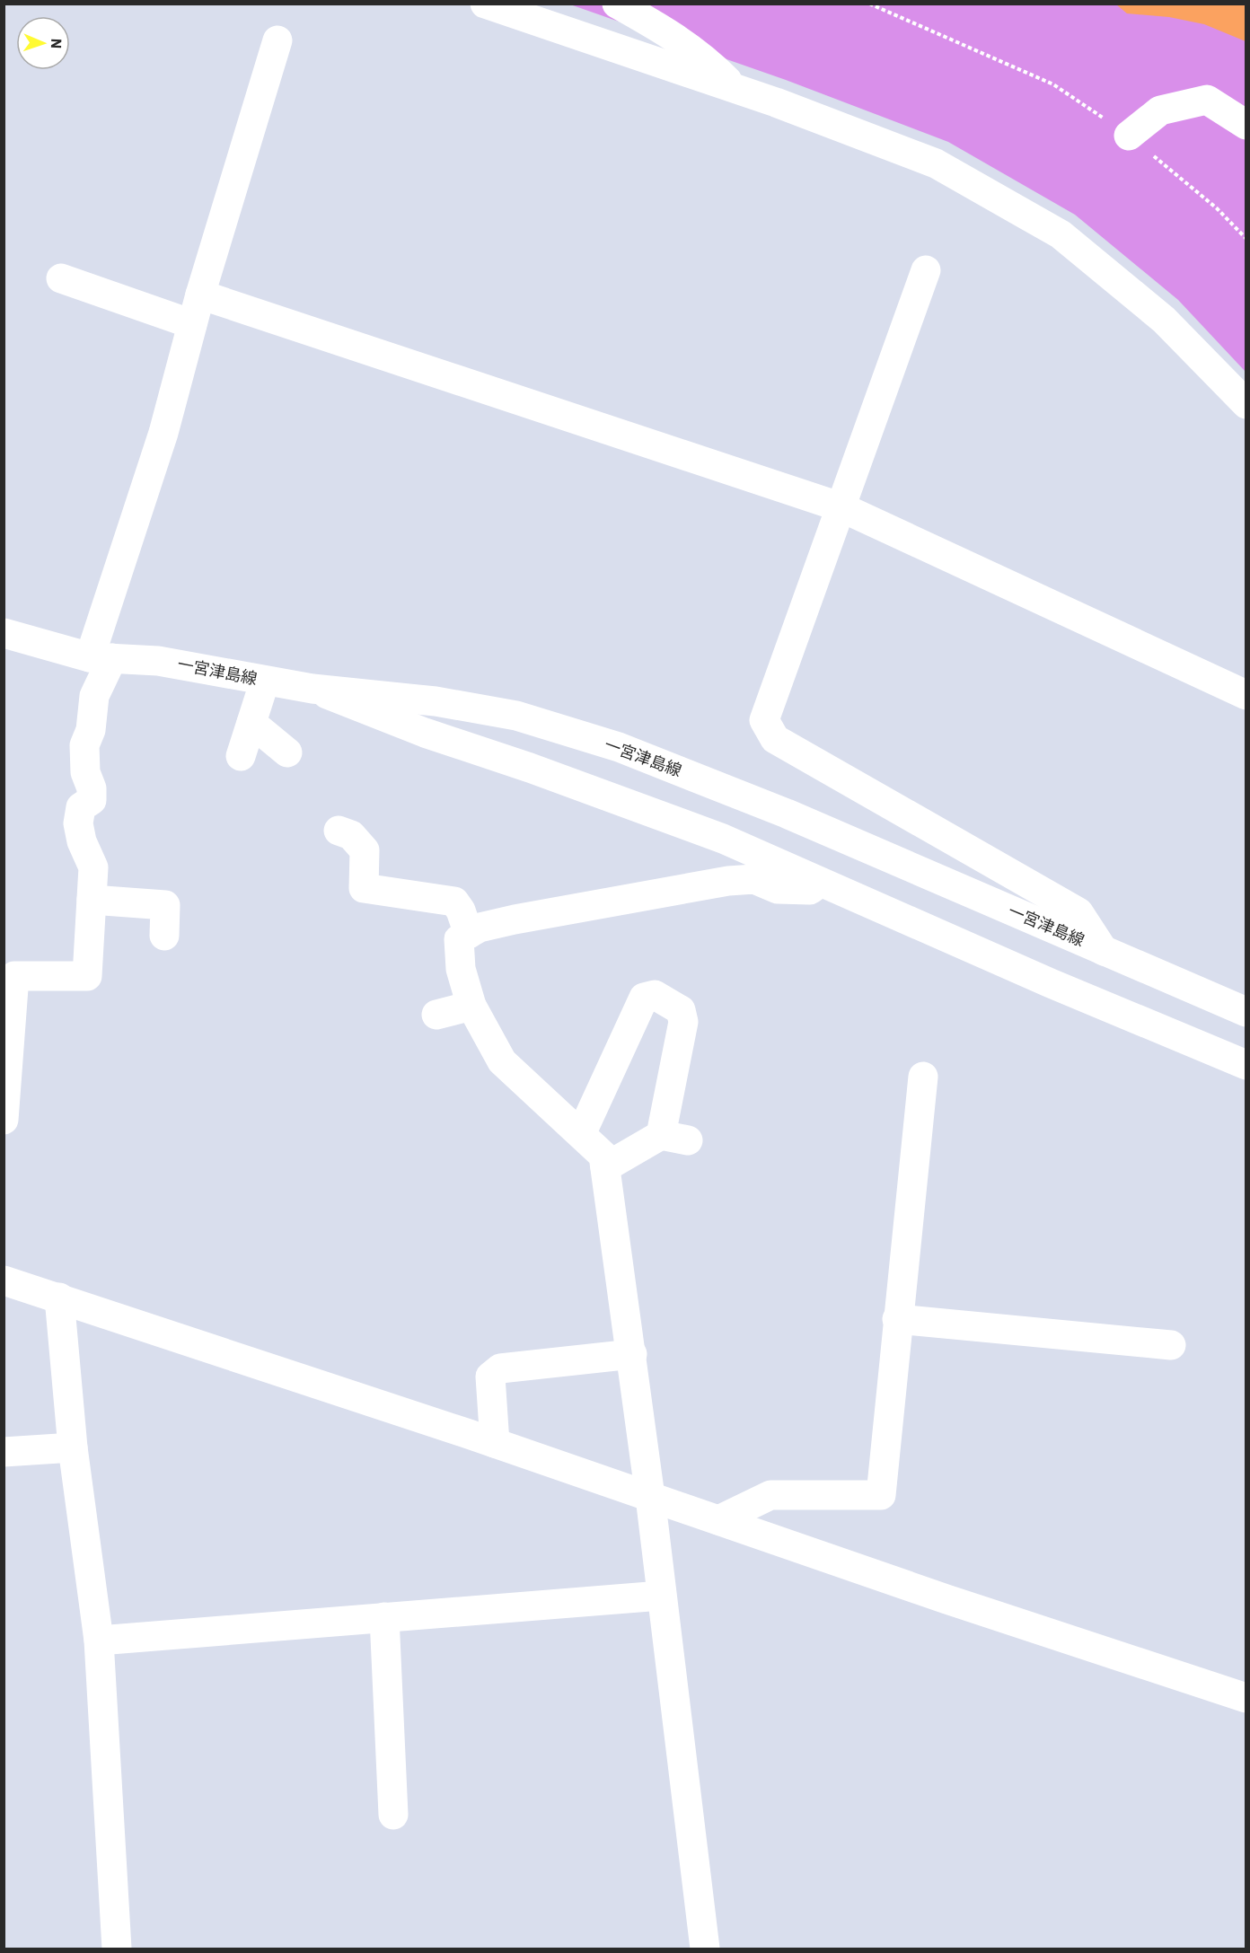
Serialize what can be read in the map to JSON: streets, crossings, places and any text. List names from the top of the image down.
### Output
{
  "streets": {
    "street": ["一宮津島線"]
  },
  "north": "right"
}
